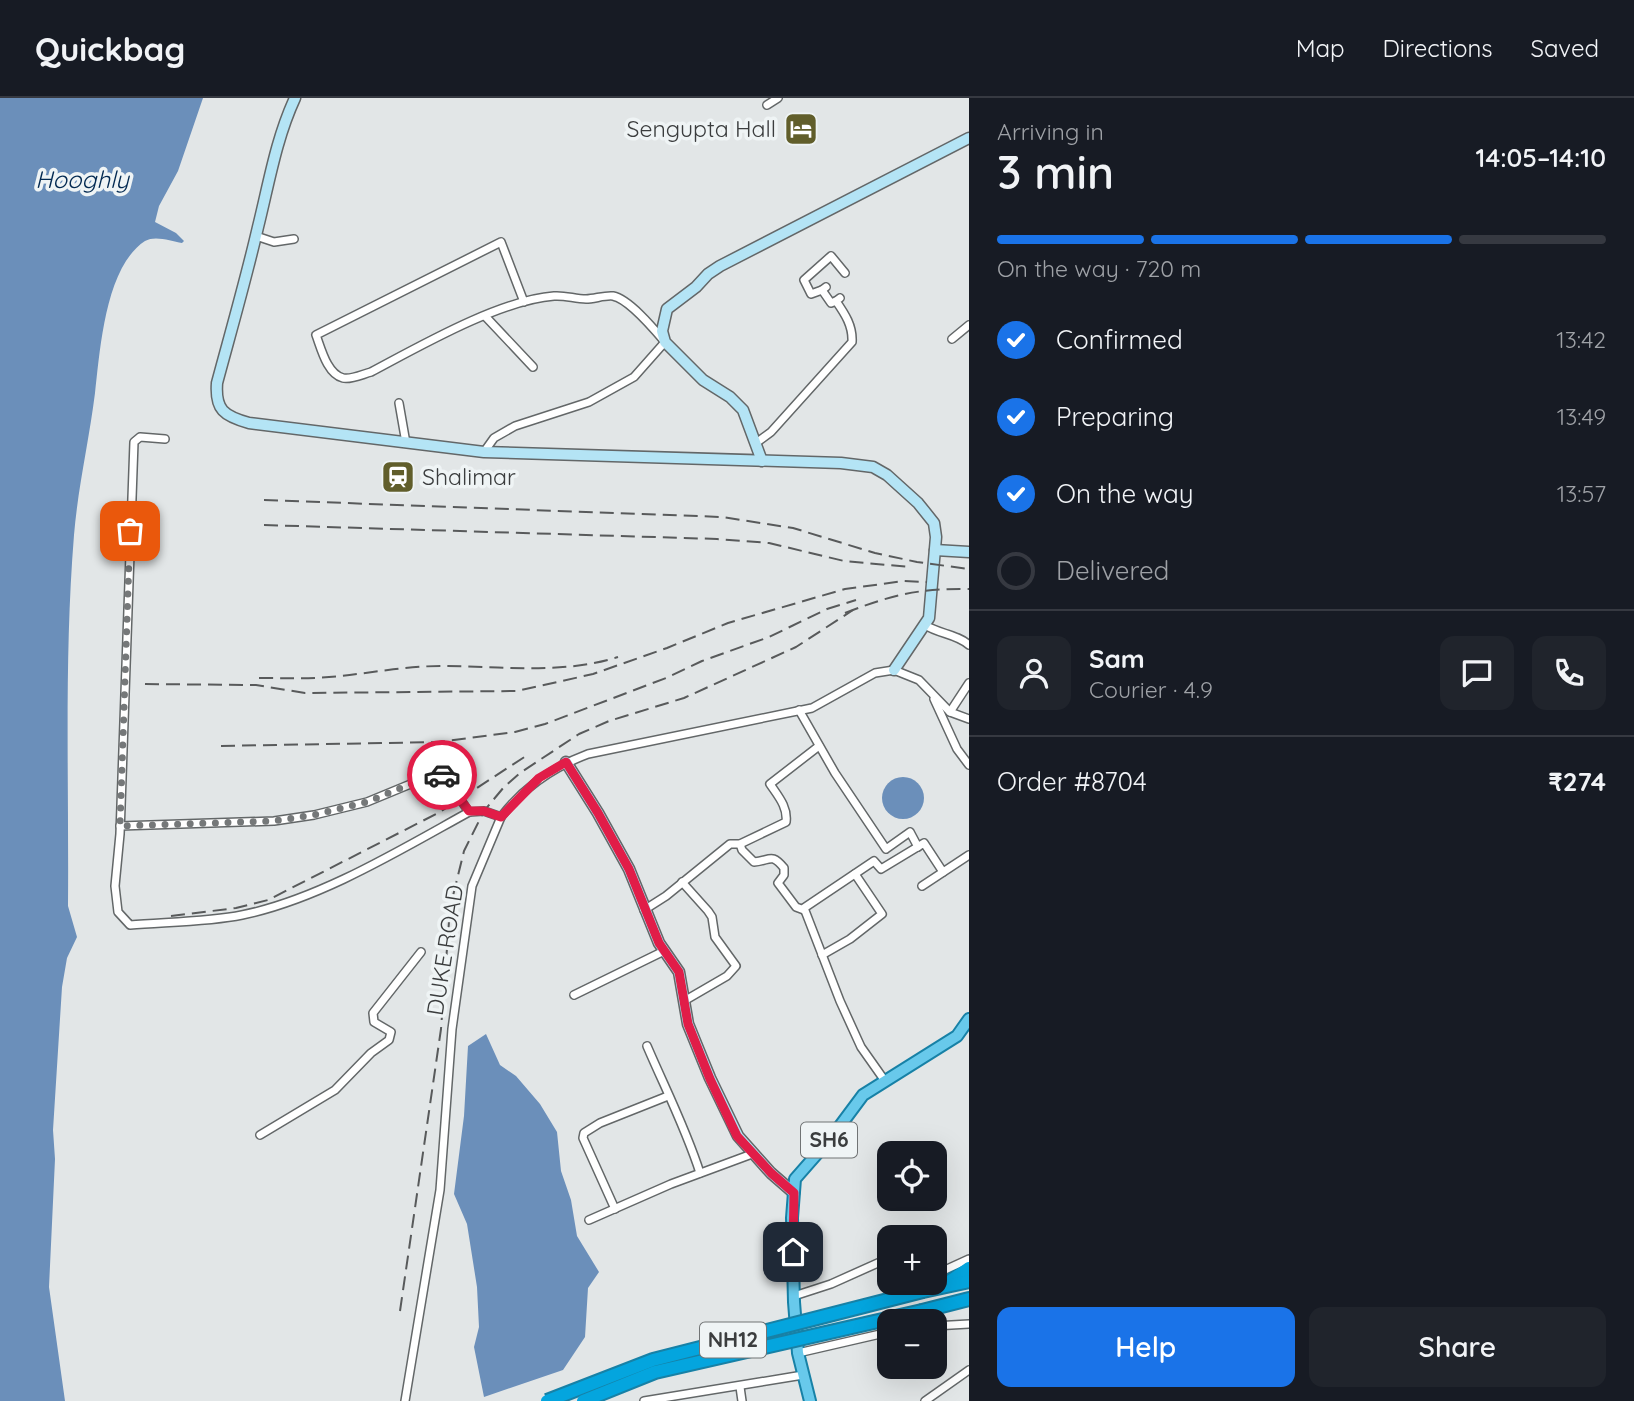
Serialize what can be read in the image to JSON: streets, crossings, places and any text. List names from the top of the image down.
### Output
{
  "streets": {
    "highway": ["NH12"],
    "main road": ["SH6"],
    "street": ["DUKE ROAD"]
  },
  "water": ["Hooghly"],
  "places": {
    "hotel": ["Sengupta Hall"],
    "station": ["Shalimar"]
  },
  "page": {
    "header": "Quickbag",
    "nav": ["Map", "Directions", "Saved"],
    "heading": ["3 min", "Arriving in", "14:05–14:10"],
    "panel": [
      "Sam",
      "Courier · 4.9",
      "Order #8704",
      "₹274"
    ],
    "bar": "On the way · 720 m",
    "list": [
      ["Confirmed", "13:42"],
      ["Preparing", "13:49"],
      ["On the way", "13:57"],
      "Delivered"
    ],
    "map_buttons": ["+", "−"],
    "buttons": ["Help", "Share"]
  }
}
